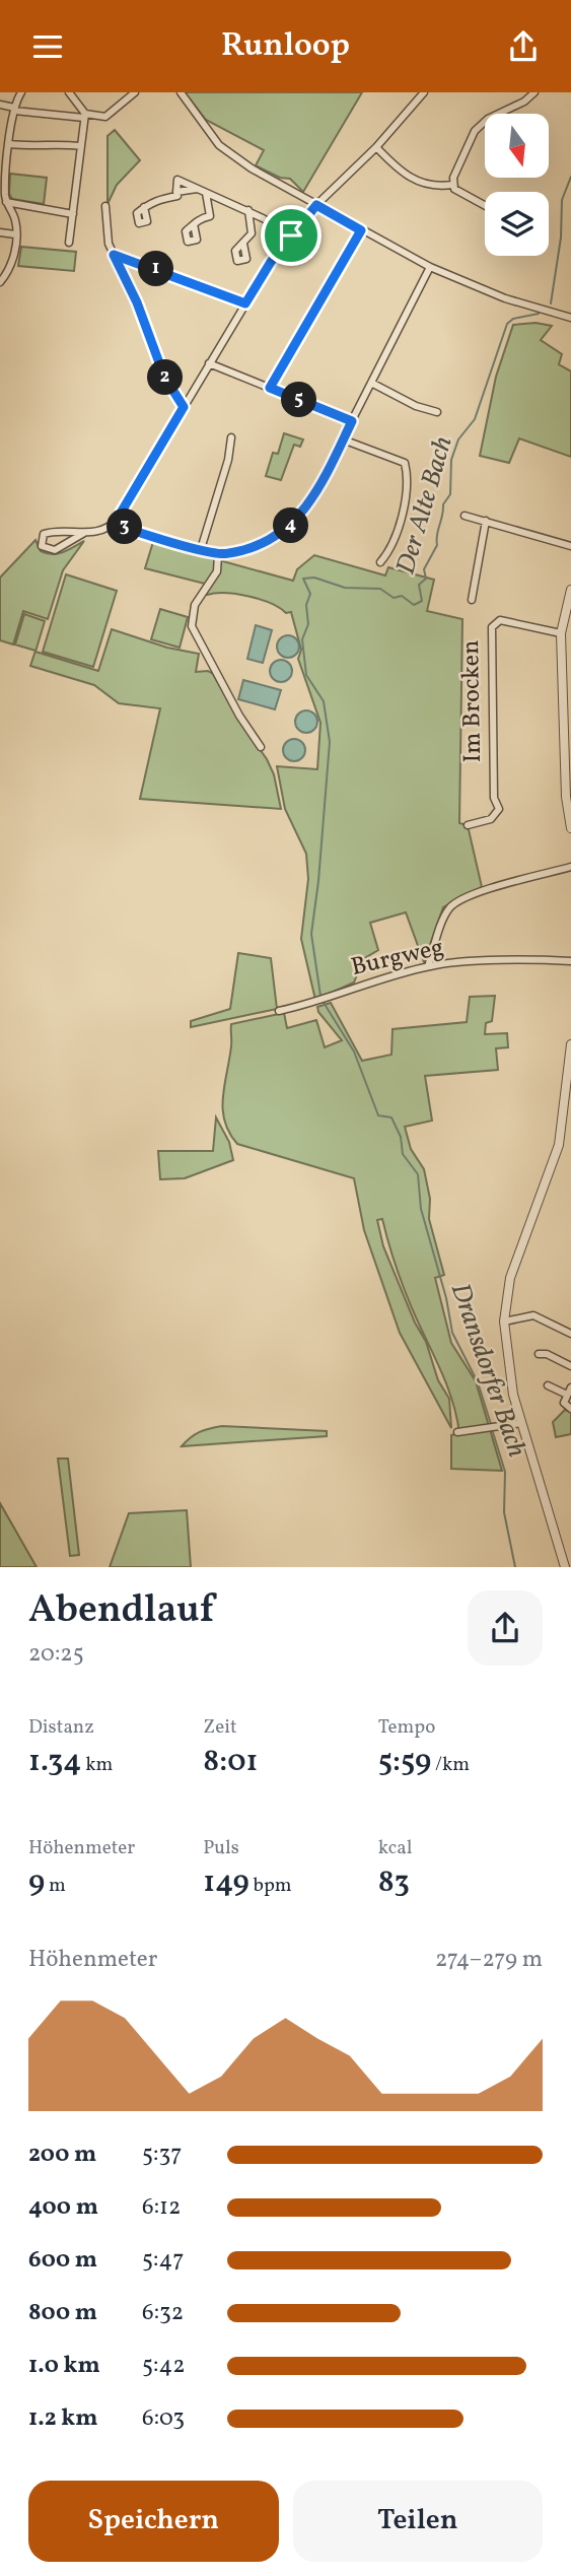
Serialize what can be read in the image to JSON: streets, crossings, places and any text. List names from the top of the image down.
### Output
{
  "streets": {
    "street": ["Im Brocken", "Burgweg"]
  },
  "water": ["Der Alte Bach", "Dransdorfer Bach"],
  "north": "bottom",
  "page": {
    "header": "Runloop",
    "pins": [
      "1",
      "2",
      "5",
      "4",
      "3"
    ],
    "heading": ["Abendlauf", "20:25"],
    "stats": [
      ["Distanz", "1.34 km"],
      ["Zeit", "8:01"],
      ["Tempo", "5:59 /km"],
      ["Höhenmeter", "9 m"],
      ["Puls", "149 bpm"],
      ["kcal", "83"]
    ],
    "chart": ["Höhenmeter", "274–279 m"],
    "list": [
      {
        "name": "200 m",
        "note": "5:37"
      },
      {
        "name": "400 m",
        "note": "6:12"
      },
      {
        "name": "600 m",
        "note": "5:47"
      },
      {
        "name": "800 m",
        "note": "6:32"
      },
      {
        "name": "1.0 km",
        "note": "5:42"
      },
      {
        "name": "1.2 km",
        "note": "6:03"
      }
    ],
    "buttons": ["Speichern", "Teilen"]
  }
}
